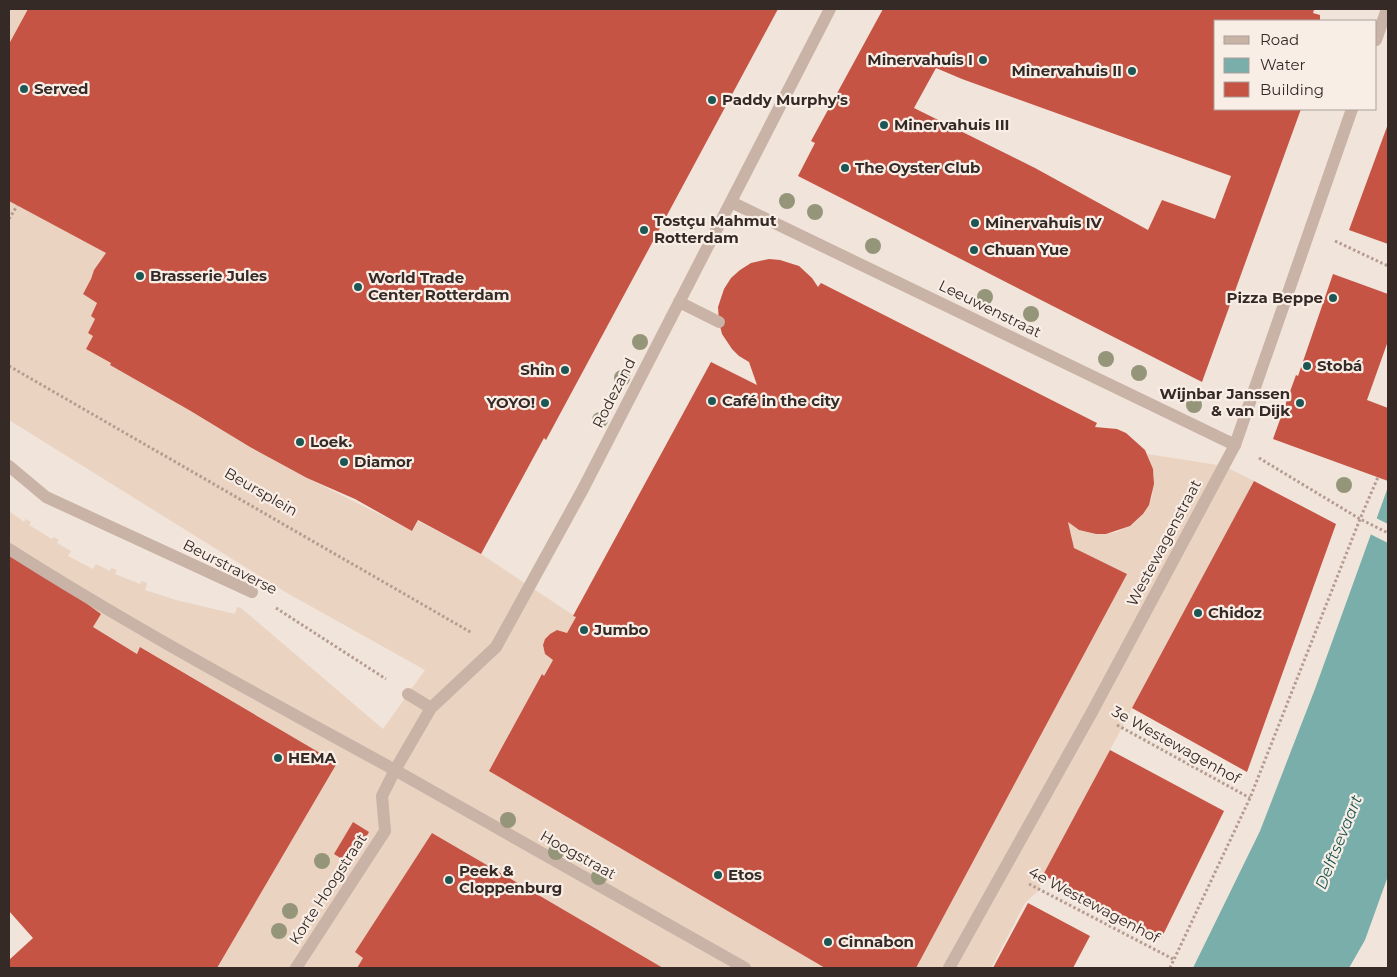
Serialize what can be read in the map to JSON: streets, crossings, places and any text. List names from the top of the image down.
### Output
{
  "streets": {
    "street": [
      "Leeuwenstraat",
      "Rodezand",
      "Westewagenstraat",
      "Beurstraverse",
      "Hoogstraat",
      "Korte Hoogstraat"
    ],
    "path": ["Beursplein", "3e Westewagenhof", "4e Westewagenhof"]
  },
  "crossings": [
    ["Leeuwenstraat", "Rodezand"],
    ["Leeuwenstraat", "Westewagenstraat"],
    ["Rodezand", "Beursplein"],
    ["Rodezand", "Hoogstraat"],
    ["Rodezand", "Korte Hoogstraat"],
    ["Westewagenstraat", "3e Westewagenhof"],
    ["Westewagenstraat", "4e Westewagenhof"],
    ["Hoogstraat", "Korte Hoogstraat"]
  ],
  "water": ["Delftsevaart"],
  "places": [
    "Minervahuis I",
    "Minervahuis II",
    "Served",
    "Paddy Murphy's",
    "Minervahuis III",
    "The Oyster Club",
    "Minervahuis IV",
    "Tostçu Mahmut Rotterdam",
    "Chuan Yue",
    "Brasserie Jules",
    "World Trade Center Rotterdam",
    "Pizza Beppe",
    "Stobá",
    "Shin",
    "Café in the city",
    "YOYO!",
    "Wijnbar Janssen & van Dijk",
    "Loek.",
    "Diamor",
    "Chidoz",
    "Jumbo",
    "HEMA",
    "Etos",
    "Peek & Cloppenburg",
    "Cinnabon"
  ],
  "legend": ["Road", "Water", "Building"]
}
